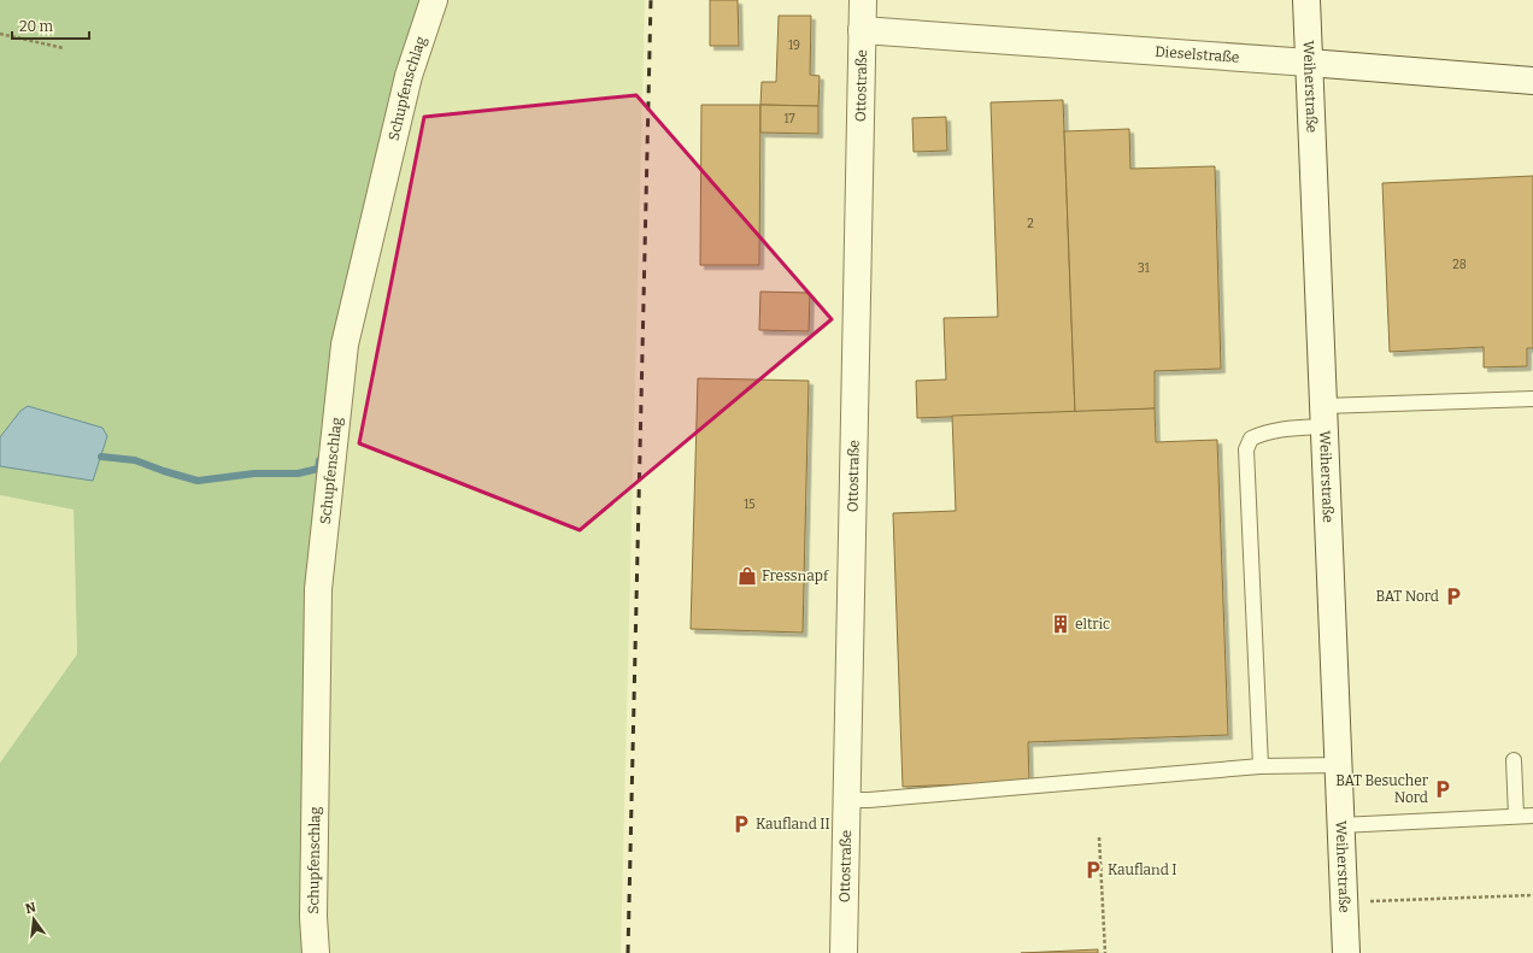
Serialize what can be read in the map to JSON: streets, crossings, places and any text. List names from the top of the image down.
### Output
{
  "streets": {
    "street": [
      "Dieselstraße",
      "Ottostraße",
      "Weiherstraße",
      "Schupfenschlag"
    ]
  },
  "crossings": [
    ["Dieselstraße", "Ottostraße"],
    ["Dieselstraße", "Weiherstraße"]
  ],
  "places": {
    "shop": ["Fressnapf"],
    "parking": [
      "BAT Nord",
      "BAT Besucher Nord",
      "Kaufland II",
      "Kaufland I"
    ],
    "building": ["eltric"]
  },
  "house_numbers": [
    "19",
    "17",
    "2",
    "28",
    "31",
    "15"
  ],
  "scale_bar": "20 m",
  "north": "top"
}
